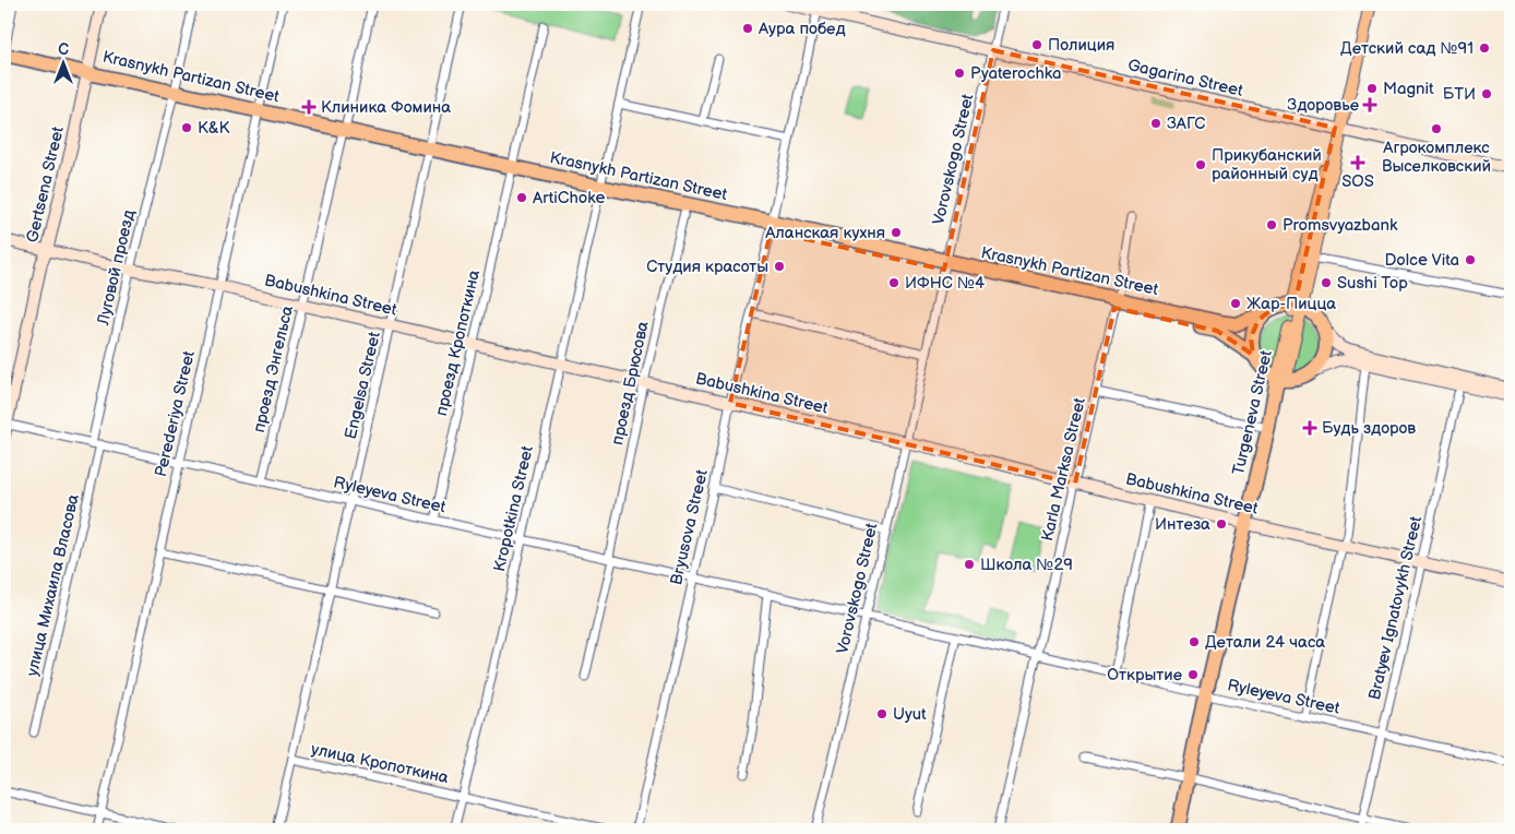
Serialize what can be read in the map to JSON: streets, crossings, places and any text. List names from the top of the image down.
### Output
{
  "streets": {
    "highway": ["Krasnykh Partizan Street", "Turgeneva Street"],
    "street": [
      "Gagarina Street",
      "Vorovskogo Street",
      "Gertsena Street",
      "Луговой проезд",
      "Babushkina Street",
      "проезд Кропоткина",
      "проезд Энгельса",
      "проезд Брюсова",
      "Engelsa Street",
      "Perederiya Street",
      "Karla Marksa Street",
      "Ryleyeva Street",
      "Kropotkina Street",
      "Bryusova Street",
      "улица Михаила Власова",
      "Bratyev Ignatovykh Street",
      "улица Кропоткина"
    ]
  },
  "crossings": [
    ["Krasnykh Partizan Street", "Vorovskogo Street"],
    ["Krasnykh Partizan Street", "Gertsena Street"],
    ["Krasnykh Partizan Street", "Луговой проезд"],
    ["Krasnykh Partizan Street", "проезд Кропоткина"],
    ["Krasnykh Partizan Street", "проезд Энгельса"],
    ["Krasnykh Partizan Street", "проезд Брюсова"],
    ["Krasnykh Partizan Street", "Engelsa Street"],
    ["Krasnykh Partizan Street", "Turgeneva Street"],
    ["Krasnykh Partizan Street", "Perederiya Street"],
    ["Krasnykh Partizan Street", "Karla Marksa Street"],
    ["Krasnykh Partizan Street", "Kropotkina Street"],
    ["Krasnykh Partizan Street", "Bryusova Street"],
    ["Gagarina Street", "Vorovskogo Street"],
    ["Gagarina Street", "Turgeneva Street"],
    ["Gagarina Street", "Bryusova Street"],
    ["Vorovskogo Street", "Babushkina Street"],
    ["Vorovskogo Street", "Ryleyeva Street"],
    ["Gertsena Street", "Babushkina Street"],
    ["Gertsena Street", "Ryleyeva Street"],
    ["Луговой проезд", "Babushkina Street"],
    ["Луговой проезд", "Ryleyeva Street"],
    ["Луговой проезд", "улица Михаила Власова"],
    ["Babushkina Street", "проезд Кропоткина"],
    ["Babushkina Street", "проезд Энгельса"],
    ["Babushkina Street", "проезд Брюсова"],
    ["Babushkina Street", "Engelsa Street"],
    ["Babushkina Street", "Turgeneva Street"],
    ["Babushkina Street", "Perederiya Street"],
    ["Babushkina Street", "Karla Marksa Street"],
    ["Babushkina Street", "Kropotkina Street"],
    ["Babushkina Street", "Bryusova Street"],
    ["Babushkina Street", "Bratyev Ignatovykh Street"],
    ["проезд Кропоткина", "Ryleyeva Street"],
    ["проезд Энгельса", "Ryleyeva Street"],
    ["проезд Брюсова", "Ryleyeva Street"],
    ["Engelsa Street", "Ryleyeva Street"],
    ["Engelsa Street", "улица Кропоткина"],
    ["Turgeneva Street", "Ryleyeva Street"],
    ["Perederiya Street", "Ryleyeva Street"],
    ["Karla Marksa Street", "Ryleyeva Street"],
    ["Ryleyeva Street", "Kropotkina Street"],
    ["Ryleyeva Street", "Bryusova Street"],
    ["Ryleyeva Street", "улица Михаила Власова"],
    ["Ryleyeva Street", "Bratyev Ignatovykh Street"],
    ["Kropotkina Street", "улица Кропоткина"]
  ],
  "places": {
    "other": [
      "Аура побед",
      "Полиция",
      "Детский сад №91",
      "Pyaterochka",
      "Magnit",
      "БТИ",
      "ЗАГС",
      "K&K",
      "Агрокомплекс Выселковский",
      "Прикубанский районный суд",
      "ArtiChoke",
      "Promsvyazbank",
      "Аланская кухня",
      "Dolce Vita",
      "Студия красоты",
      "ИФНС №4",
      "Sushi Top",
      "Жар-Пицца",
      "Интеза",
      "Школа №29",
      "Детали 24 часа",
      "Открытие",
      "Uyut"
    ],
    "health": [
      "Здоровье",
      "Клиника Фомина",
      "SOS",
      "Будь здоров"
    ]
  },
  "north": "top"
}
